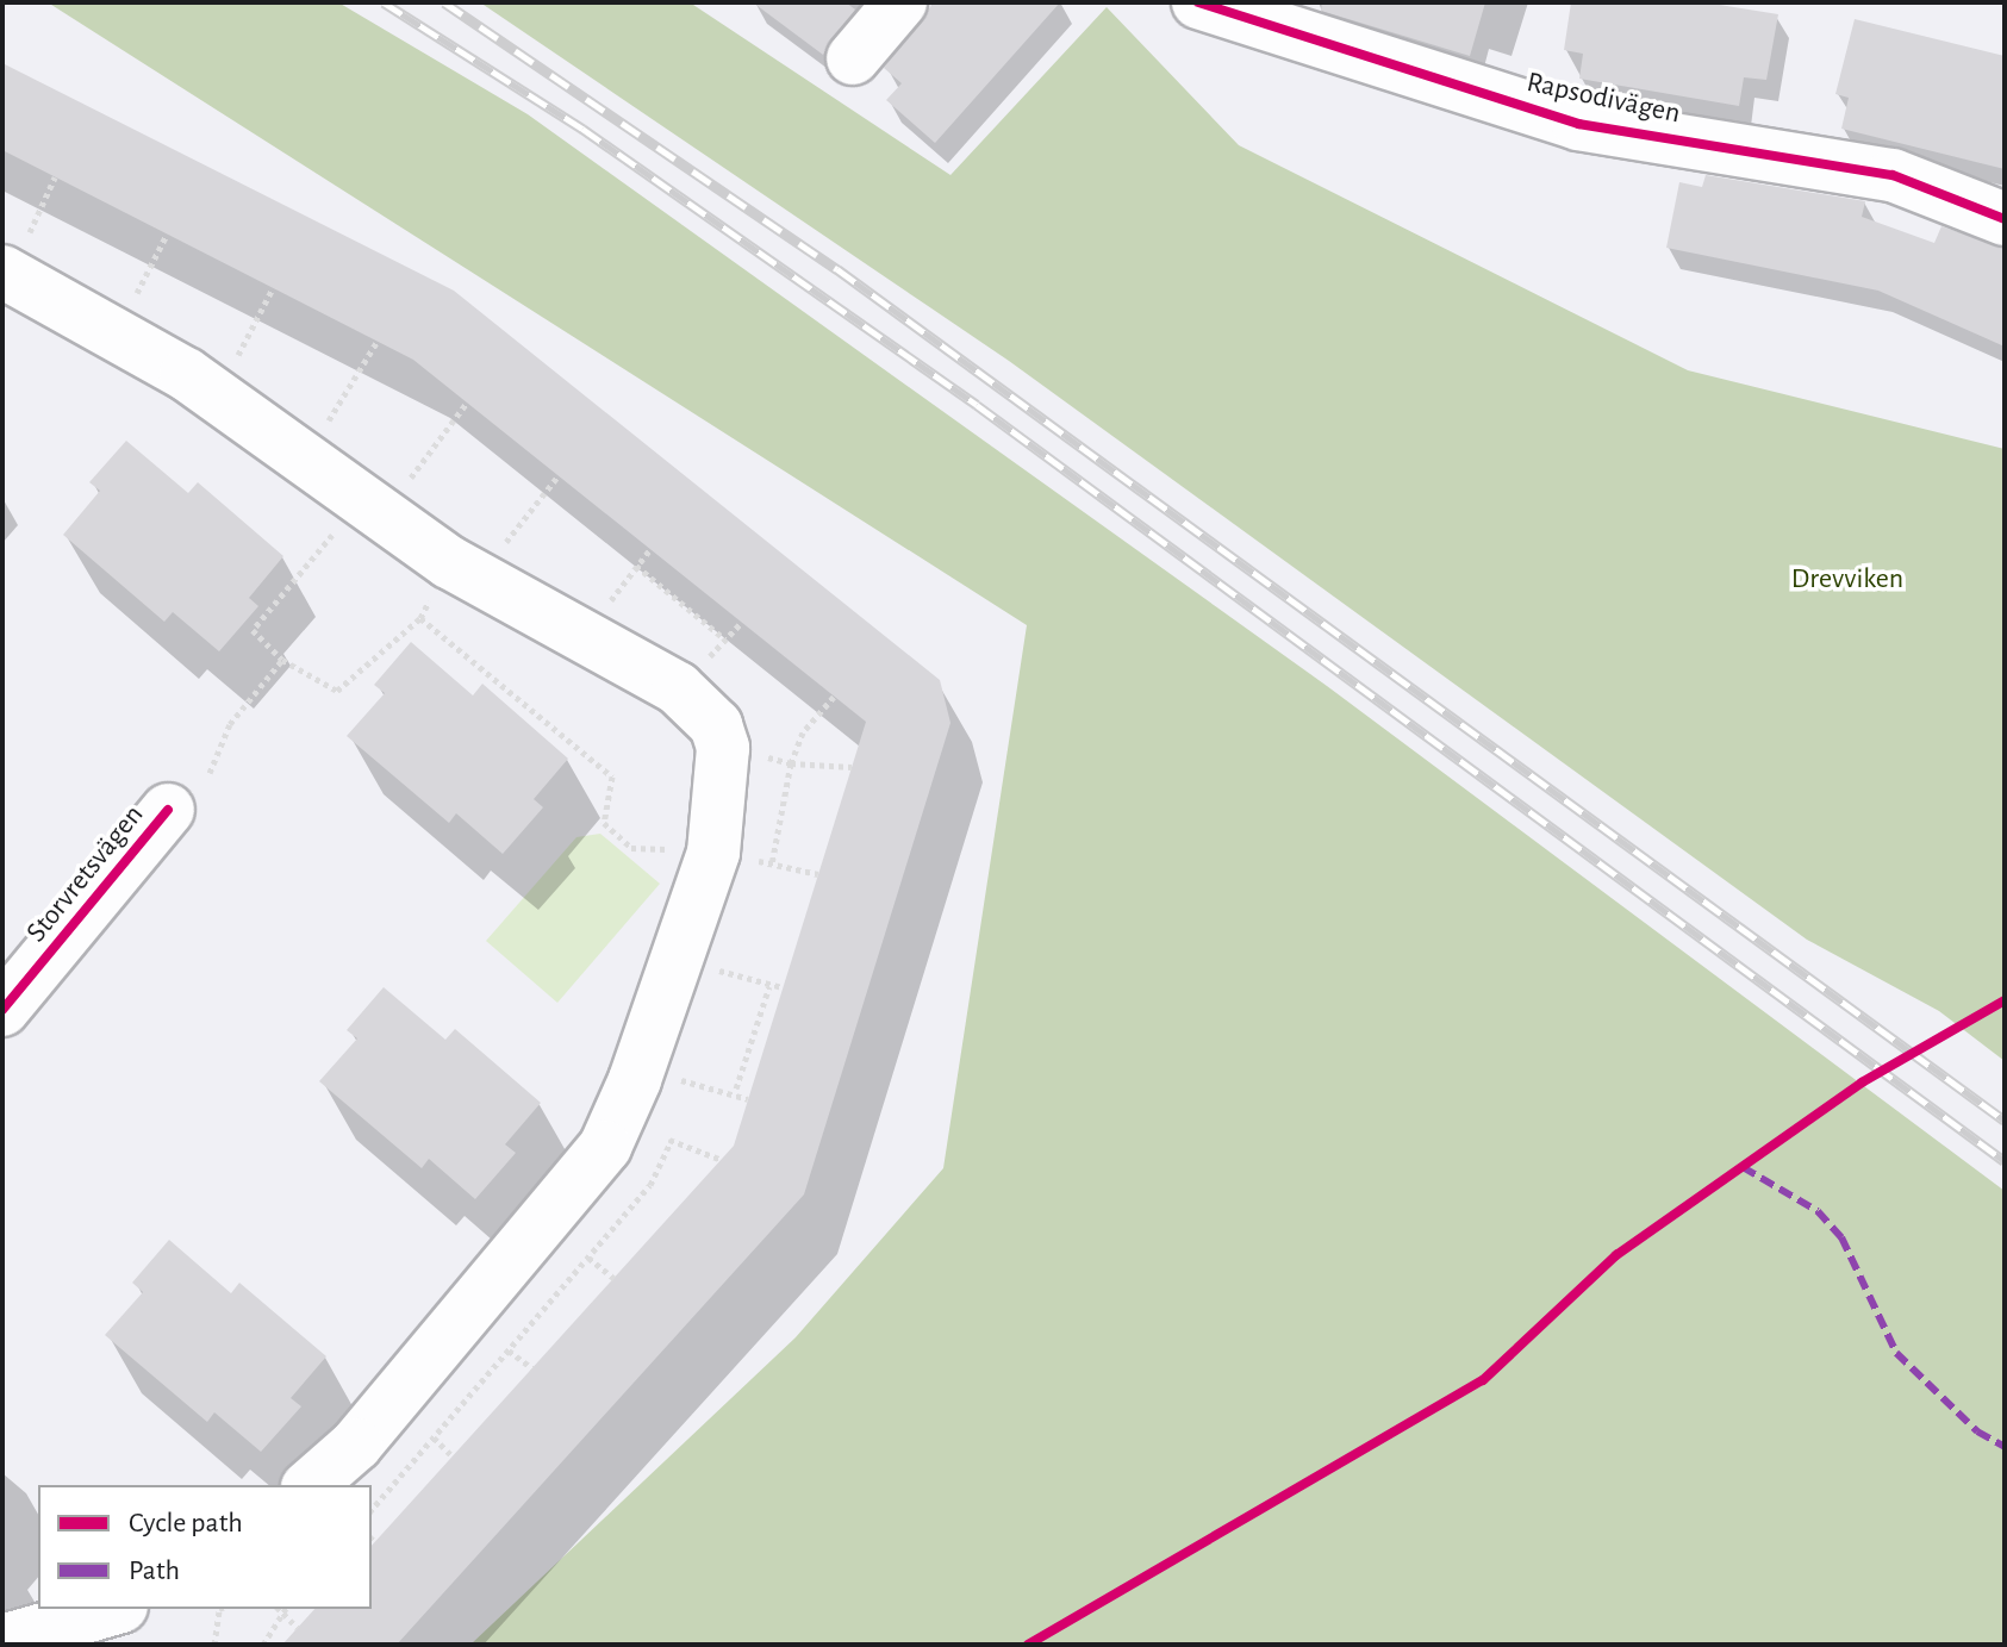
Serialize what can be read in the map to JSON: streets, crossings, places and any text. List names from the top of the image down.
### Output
{
  "streets": {
    "street": ["Rapsodivägen", "Storvretsvägen"]
  },
  "parks": ["Drevviken"],
  "legend": ["Cycle path", "Path"]
}
